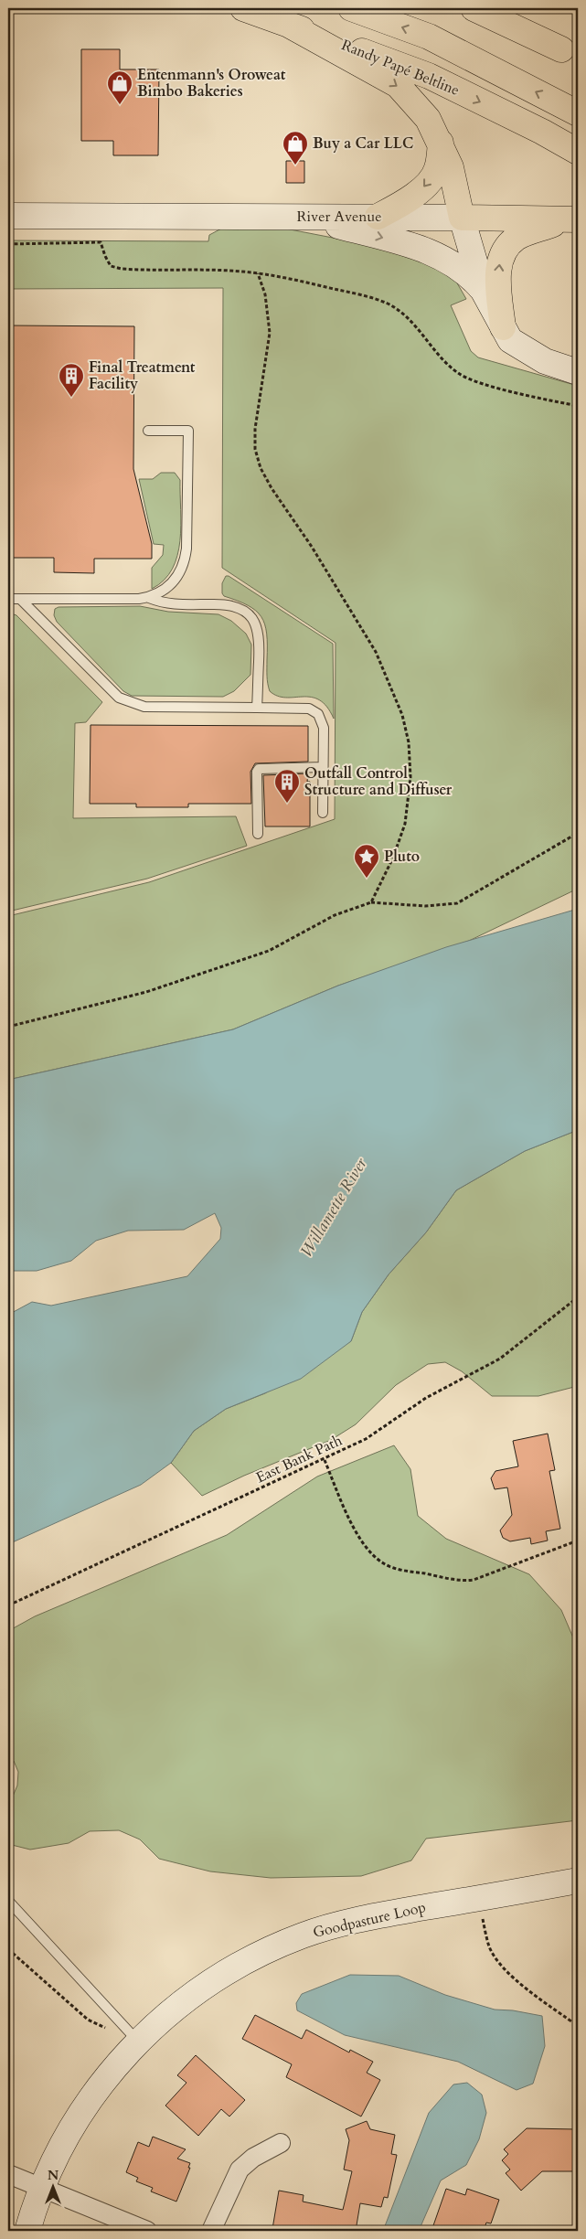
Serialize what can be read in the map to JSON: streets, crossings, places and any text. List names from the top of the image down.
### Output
{
  "streets": {
    "highway": ["Randy Papé Beltline"],
    "street": ["River Avenue", "Goodpasture Loop"],
    "path": ["East Bank Path"]
  },
  "water": ["Willamette River"],
  "places": {
    "shop": ["Entenmann's Oroweat Bimbo Bakeries", "Buy a Car LLC"],
    "building": ["Final Treatment Facility", "Outfall Control Structure and Diffuser"],
    "place": ["Pluto"]
  },
  "north": "top"
}
